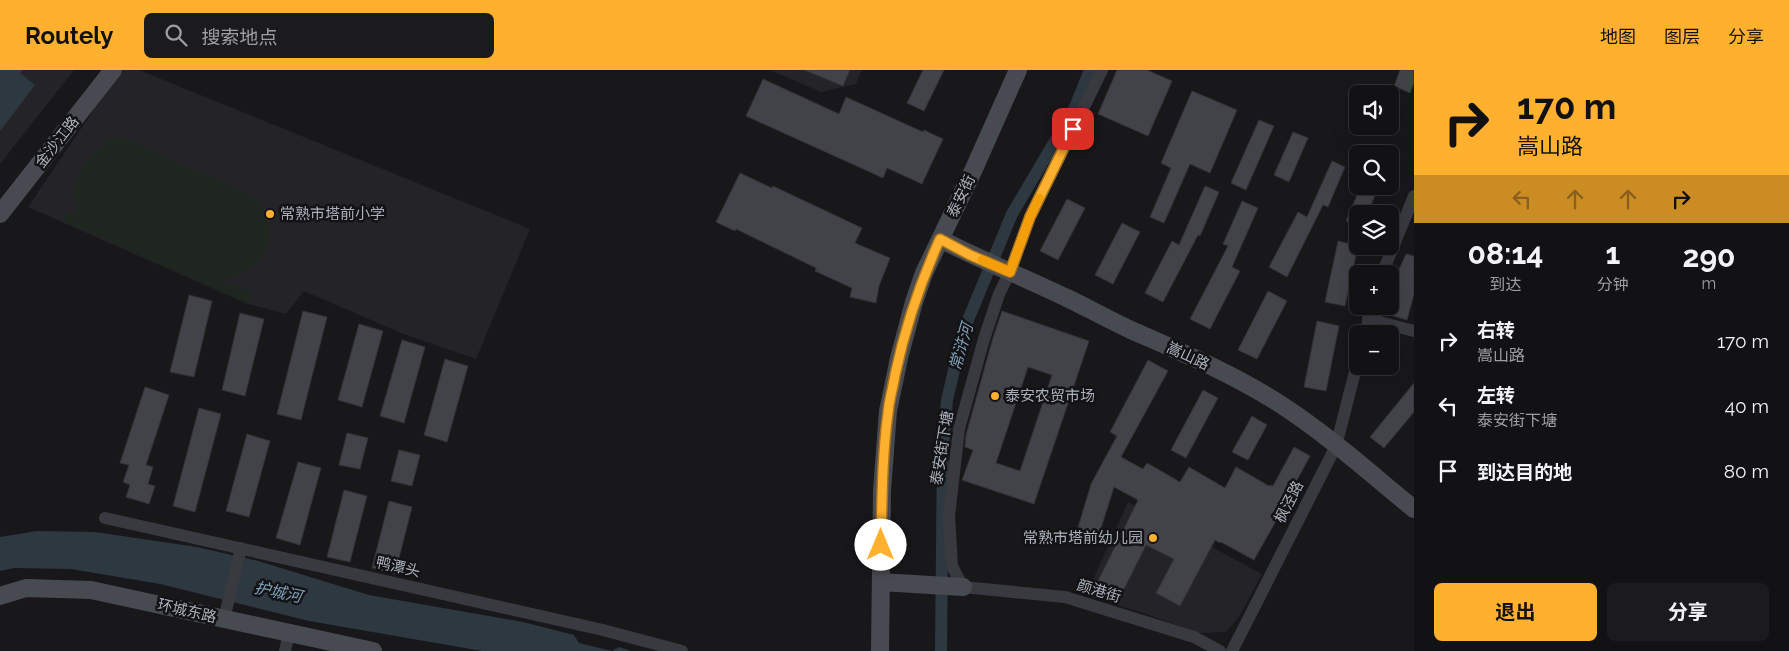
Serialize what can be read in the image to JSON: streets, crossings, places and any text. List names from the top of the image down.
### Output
{
  "streets": {
    "street": [
      "金沙江路",
      "泰安街",
      "嵩山路",
      "泰安街下塘",
      "枫泾路",
      "鸭潭头",
      "颜港街",
      "环城东路"
    ]
  },
  "crossings": [
    ["泰安街", "嵩山路"],
    ["嵩山路", "泰安街下塘"],
    ["嵩山路", "枫泾路"],
    ["泰安街下塘", "颜港街"]
  ],
  "water": ["常浒河", "护城河"],
  "places": ["常熟市塔前小学", "泰安农贸市场", "常熟市塔前幼儿园"],
  "page": {
    "header": "Routely",
    "search": "搜索地点",
    "nav": ["地图", "图层", "分享"],
    "turn": ["170 m", "嵩山路"],
    "map_buttons": ["+", "−"],
    "eta": [
      "08:14",
      "到达",
      "1",
      "分钟",
      "290",
      "m"
    ],
    "list": [
      {
        "name": "右转",
        "note": "嵩山路",
        "value": "170 m"
      },
      {
        "name": "左转",
        "note": "泰安街下塘",
        "value": "40 m"
      },
      {
        "name": "到达目的地",
        "value": "80 m"
      }
    ],
    "buttons": ["退出", "分享"]
  }
}
